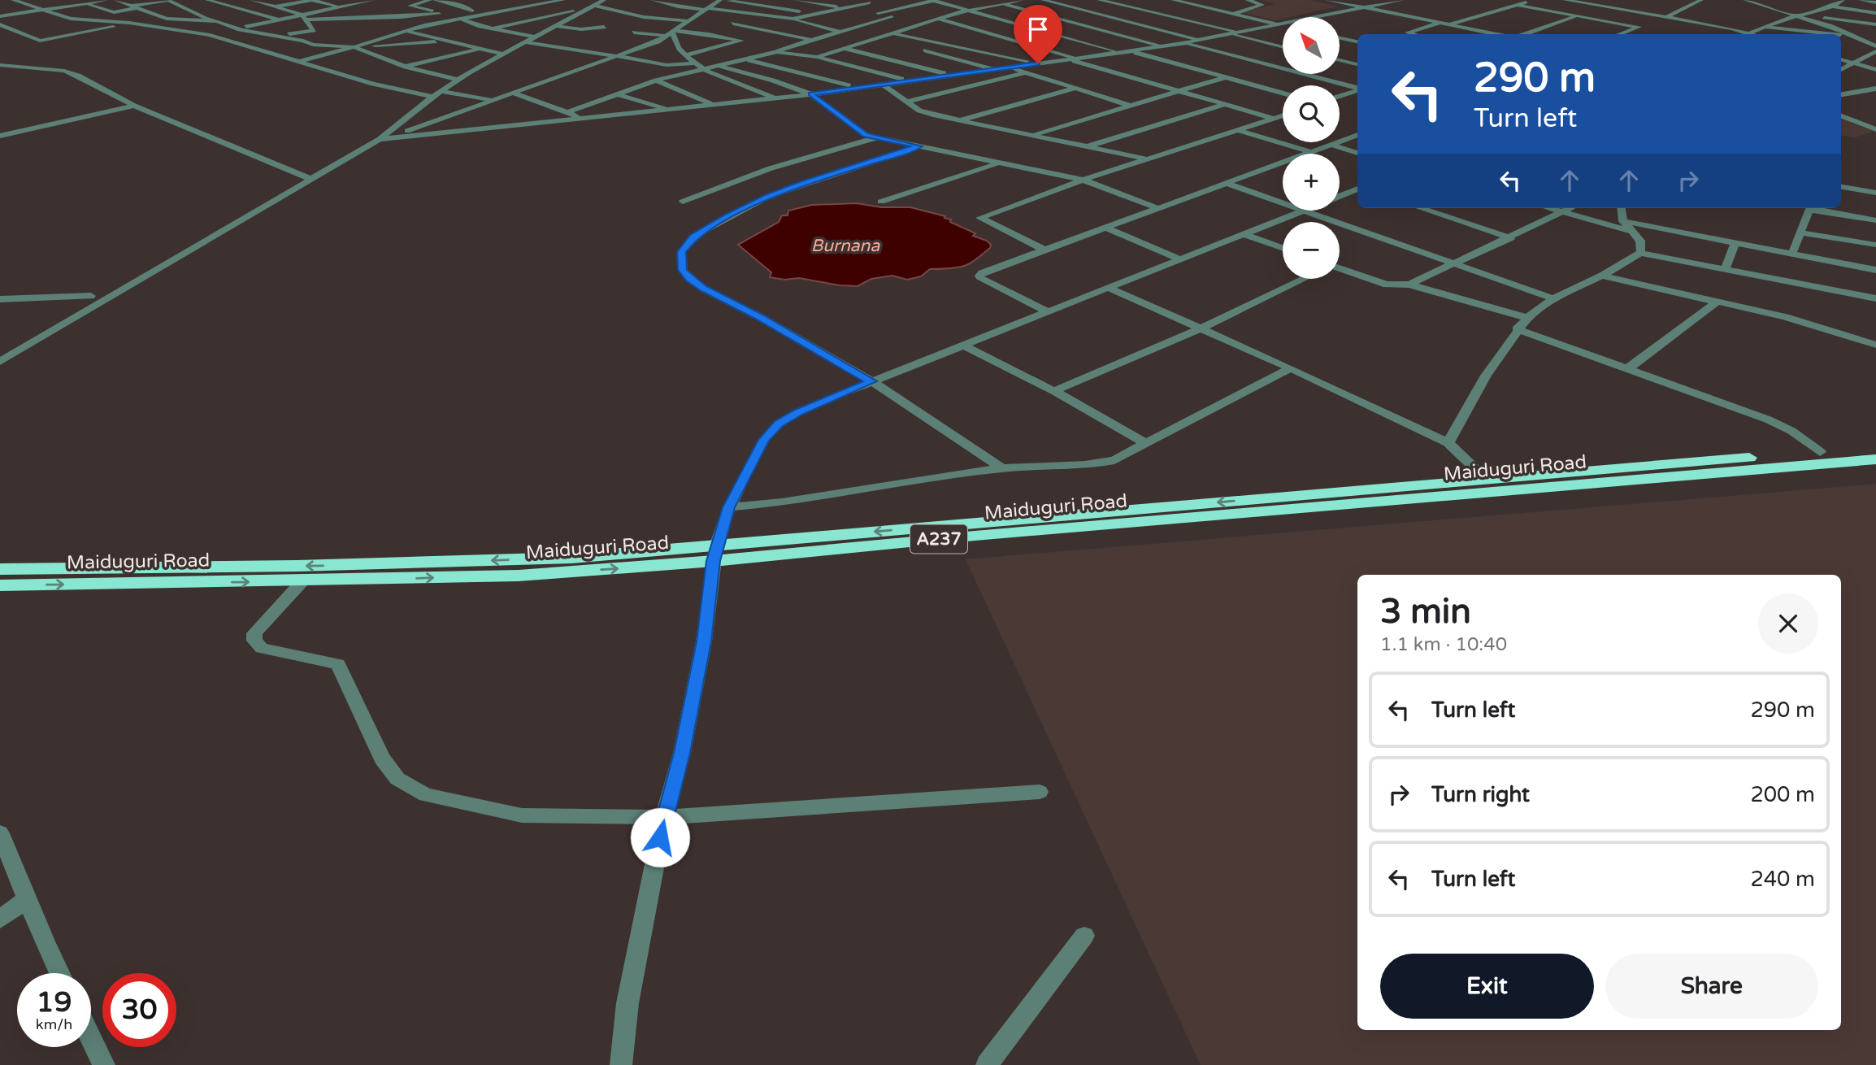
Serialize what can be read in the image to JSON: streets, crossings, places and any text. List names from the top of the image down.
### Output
{
  "streets": {
    "highway": ["Maiduguri Road", "A237"]
  },
  "water": ["Burnana"],
  "north": "top left",
  "page": {
    "map_buttons": ["+", "−"],
    "turn": ["290 m", "Turn left"],
    "heading": ["3 min", "1.1 km · 10:40"],
    "list": [
      {
        "name": "Turn left",
        "value": "290 m"
      },
      {
        "name": "Turn right",
        "value": "200 m"
      },
      {
        "name": "Turn left",
        "value": "240 m"
      }
    ],
    "buttons": ["Exit", "Share"],
    "speed": "19 km/h",
    "limit": "30"
  }
}
